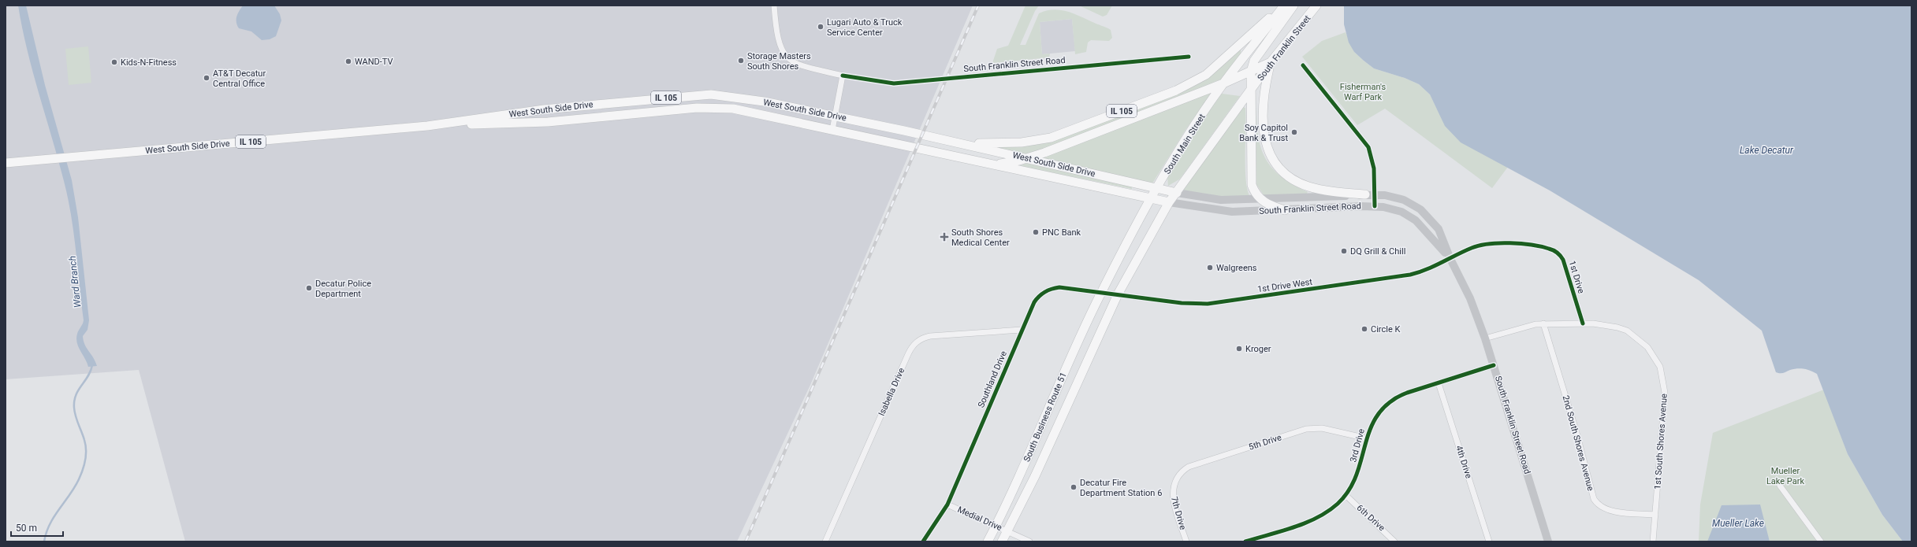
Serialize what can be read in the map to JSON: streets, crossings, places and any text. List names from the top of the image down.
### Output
{
  "streets": {
    "main road": [
      "South Franklin Street",
      "South Franklin Street Road",
      "IL 105",
      "West South Side Drive",
      "South Main Street",
      "South Business Route 51"
    ],
    "street": [
      "1st Drive",
      "1st Drive West",
      "Southland Drive",
      "Isabella Drive",
      "1st South Shores Avenue",
      "5th Drive",
      "2nd South Shores Avenue",
      "3rd Drive",
      "4th Drive",
      "7th Drive",
      "6th Drive",
      "Medial Drive"
    ]
  },
  "crossings": [
    ["South Franklin Street", "IL 105"],
    ["South Franklin Street Road", "West South Side Drive"],
    ["South Franklin Street Road", "South Main Street"],
    ["South Franklin Street Road", "1st Drive"],
    ["South Franklin Street Road", "1st Drive West"],
    ["South Franklin Street Road", "1st South Shores Avenue"],
    ["South Franklin Street Road", "3rd Drive"],
    ["IL 105", "West South Side Drive"],
    ["IL 105", "South Main Street"],
    ["West South Side Drive", "South Main Street"],
    ["South Main Street", "Southland Drive"],
    ["South Main Street", "South Business Route 51"],
    ["1st Drive", "1st Drive West"],
    ["1st Drive", "1st South Shores Avenue"],
    ["1st Drive West", "Southland Drive"],
    ["1st Drive West", "South Business Route 51"],
    ["Southland Drive", "Isabella Drive"],
    ["Southland Drive", "South Business Route 51"],
    ["Southland Drive", "Medial Drive"],
    ["South Business Route 51", "Medial Drive"],
    ["1st South Shores Avenue", "2nd South Shores Avenue"],
    ["5th Drive", "3rd Drive"],
    ["5th Drive", "7th Drive"],
    ["3rd Drive", "4th Drive"],
    ["3rd Drive", "6th Drive"]
  ],
  "water": ["Lake Decatur", "Ward Branch", "Mueller Lake"],
  "parks": ["Fisherman's Warf Park", "Mueller Lake Park"],
  "places": {
    "other": [
      "Lugari Auto & Truck Service Center",
      "Storage Masters South Shores",
      "WAND-TV",
      "Kids-N-Fitness",
      "AT&T Decatur Central Office",
      "Soy Capitol Bank & Trust",
      "PNC Bank",
      "DQ Grill & Chill",
      "Walgreens",
      "Decatur Police Department",
      "Circle K",
      "Kroger",
      "Decatur Fire Department Station 6"
    ],
    "health": ["South Shores Medical Center"]
  },
  "scale_bar": "50 m"
}
